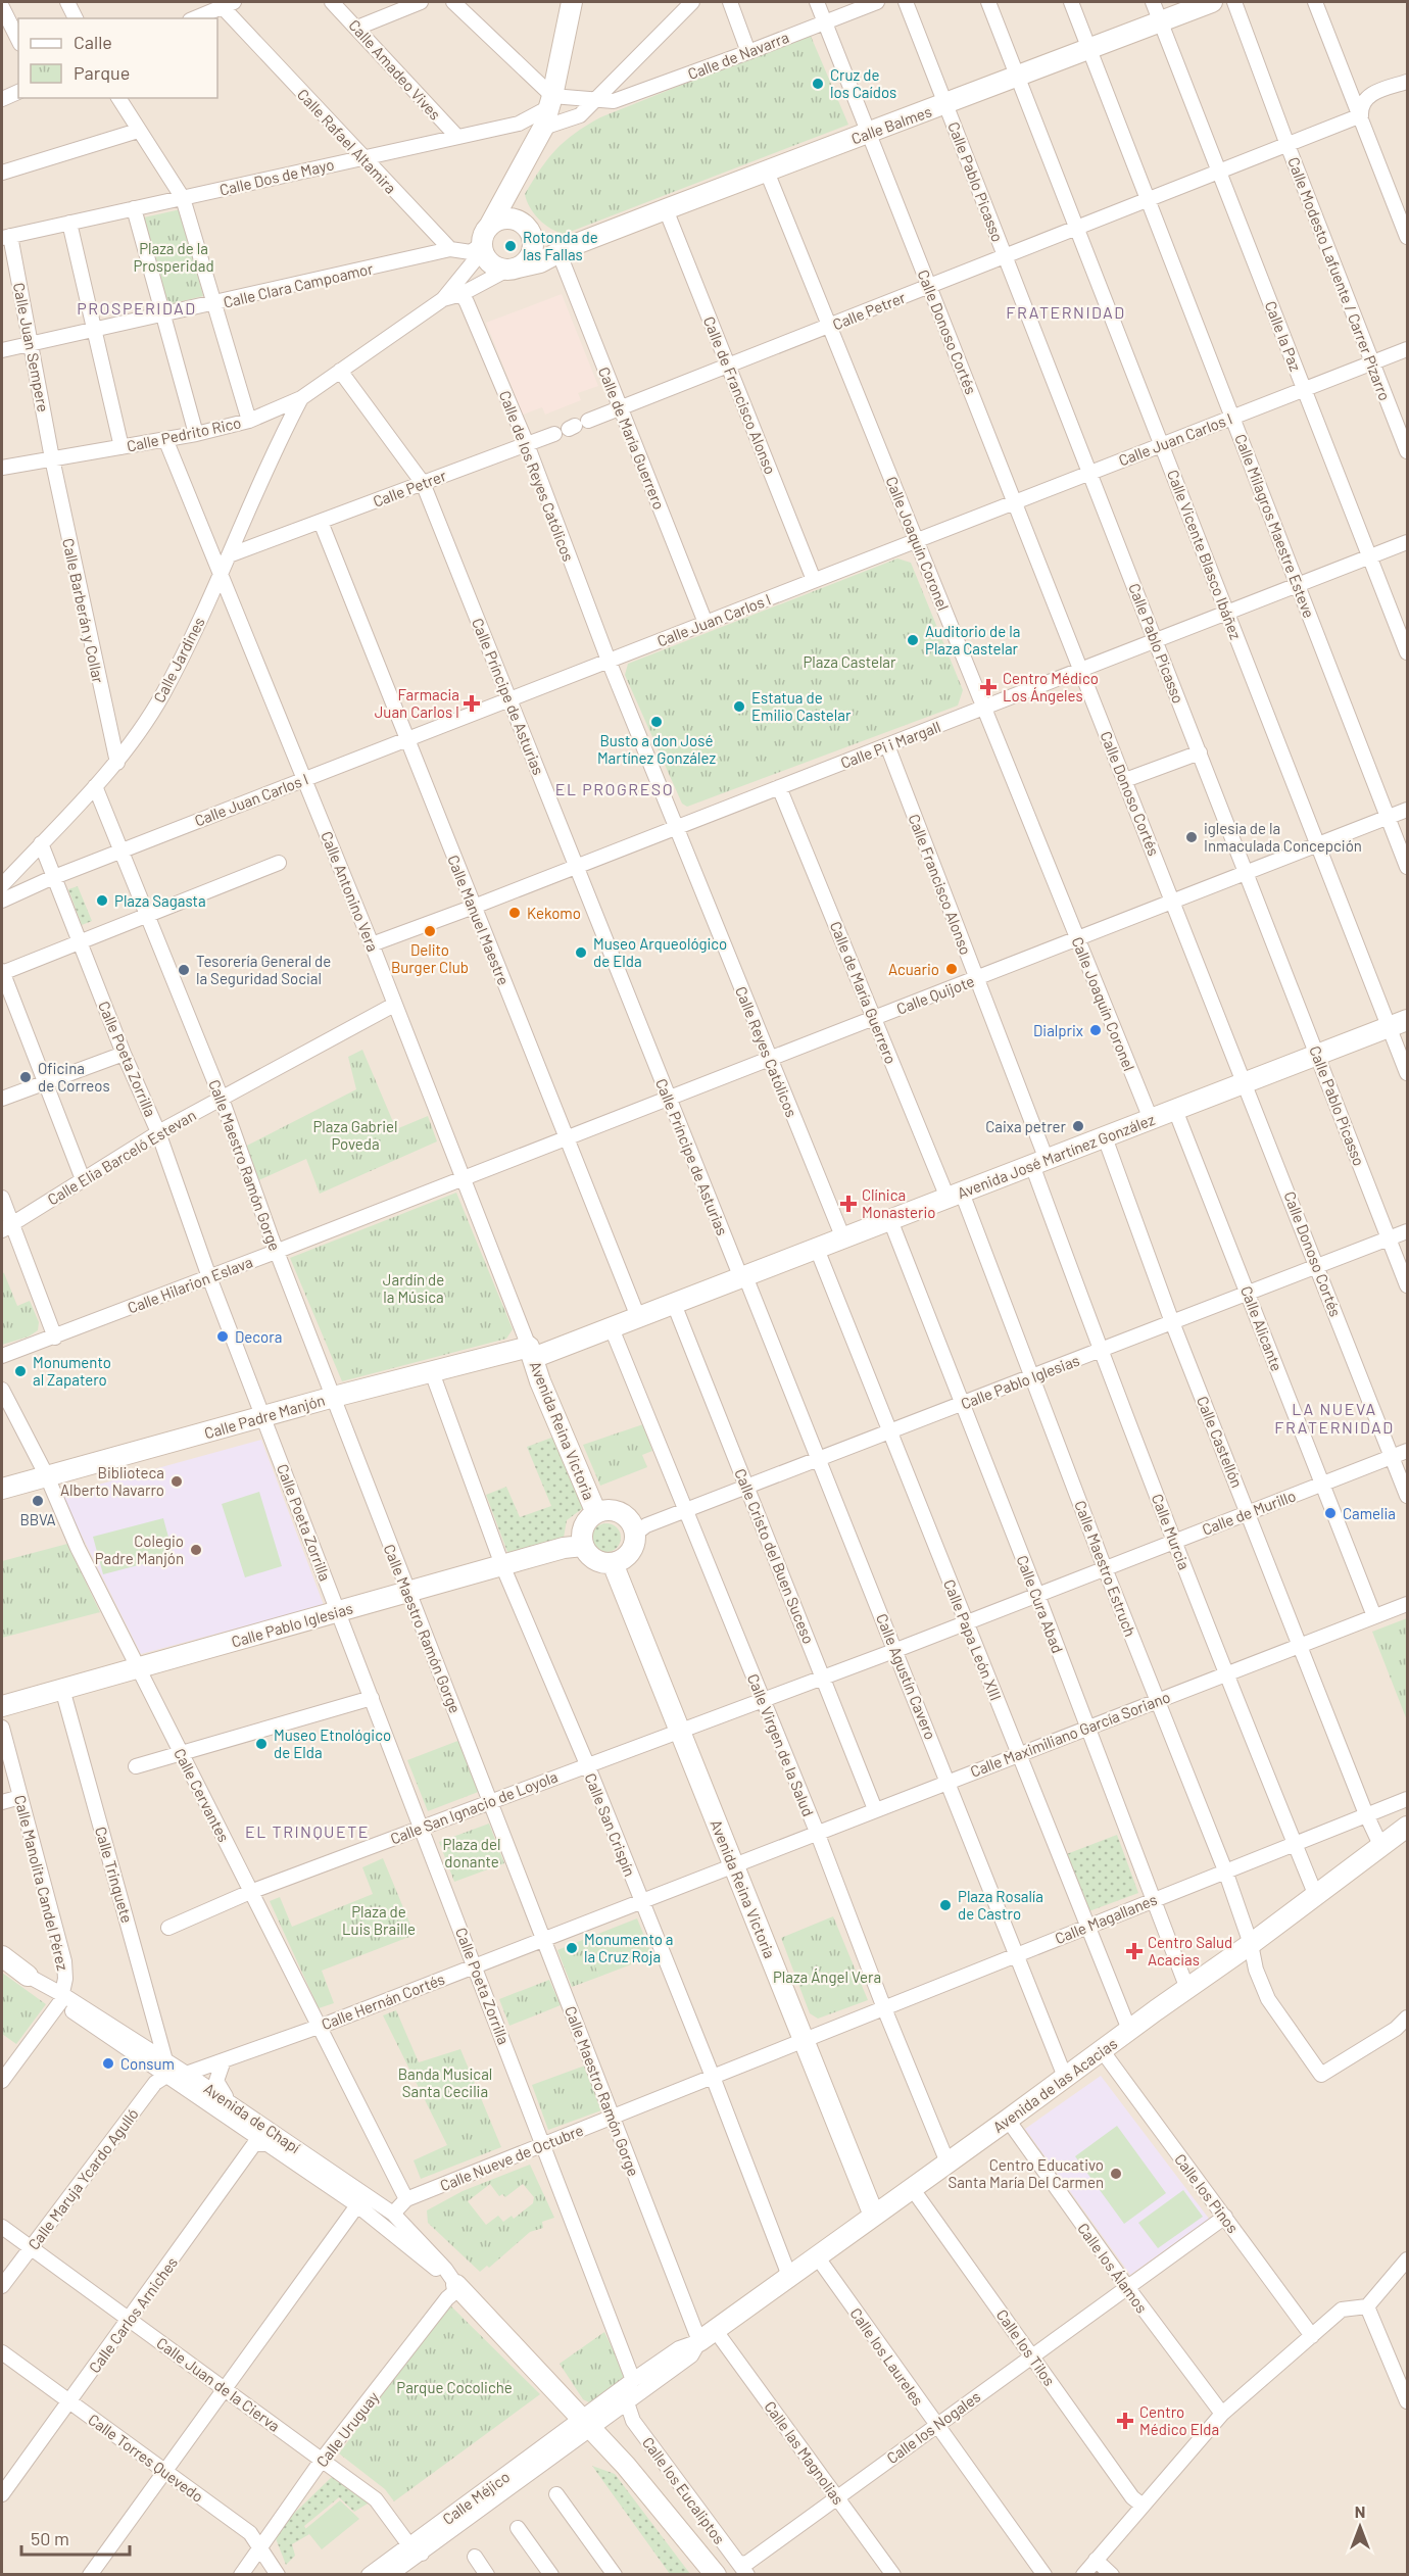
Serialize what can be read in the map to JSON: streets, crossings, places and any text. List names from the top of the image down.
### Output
{
  "streets": {
    "street": [
      "Calle de Navarra",
      "Calle Amadeo Vives",
      "Calle Balmes",
      "Calle Rafael Altamira",
      "Calle Dos de Mayo",
      "Calle Pablo Picasso",
      "Calle Modesto Lafuente / Carrer Pizarro",
      "Calle Clara Campoamor",
      "Calle Petrer",
      "Calle Donoso Cortés",
      "Calle la Paz",
      "Calle Juan Sempere",
      "Calle de Francisco Alonso",
      "Calle Pedrito Rico",
      "Calle de María Guerrero",
      "Calle Juan Carlos I",
      "Calle de los Reyes Católicos",
      "Calle Milagros Maestre Esteve",
      "Calle Joaquín Coronel",
      "Calle Vicente Blasco Ibáñez",
      "Calle Barberán y Collar",
      "Calle Jardines",
      "Calle Príncipe de Asturias",
      "Calle Pi i Margall",
      "Calle Francisco Alonso",
      "Calle Antonino Vera",
      "Calle Manuel Maestre",
      "Calle Quijote",
      "Calle Reyes Católicos",
      "Calle Poeta Zorrilla",
      "Avenida José Martínez González",
      "Calle Elia Barceló Estevan",
      "Calle Maestro Ramón Gorge",
      "Calle Hilarion Eslava",
      "Calle Alicante",
      "Calle Pablo Iglesias",
      "Calle Padre Manjón",
      "Avenida Reina Victoria",
      "Calle Castellón",
      "Calle de Murillo",
      "Calle Murcia",
      "Calle Cristo del Buen Suceso",
      "Calle Maestro Estruch",
      "Calle Cura Abad",
      "Calle Papa León XIII",
      "Calle Agustín Cavero",
      "Calle Maximiliano García Soriano",
      "Calle Virgen de la Salud",
      "Calle Cervantes",
      "Calle San Ignacio de Loyola",
      "Calle San Crispín",
      "Calle Trinquete",
      "Calle Manolita Candel Pérez",
      "Calle Magallanes",
      "Calle Hernán Cortés",
      "Avenida de las Acacias",
      "Avenida de Chapí",
      "Calle Nueve de Octubre",
      "Calle Maruja Ycardo Agulló",
      "Calle los Pinos",
      "Calle los Álamos",
      "Calle Carlos Arniches",
      "Calle los Tilos",
      "Calle los Laureles",
      "Calle Juan de la Cierva",
      "Calle los Nogales",
      "Calle Uruguay",
      "Calle las Magnolias",
      "Calle Torres Quevedo",
      "Calle los Eucaliptos",
      "Calle Méjico"
    ]
  },
  "crossings": [
    ["Calle de Navarra", "Calle Dos de Mayo"],
    ["Calle de Navarra", "Calle Donoso Cortés"],
    ["Calle Amadeo Vives", "Calle Dos de Mayo"],
    ["Calle Balmes", "Calle Pablo Picasso"],
    ["Calle Balmes", "Calle Donoso Cortés"],
    ["Calle Balmes", "Calle la Paz"],
    ["Calle Balmes", "Calle de Francisco Alonso"],
    ["Calle Balmes", "Calle Pedrito Rico"],
    ["Calle Balmes", "Calle de María Guerrero"],
    ["Calle Balmes", "Calle Milagros Maestre Esteve"],
    ["Calle Balmes", "Calle Joaquín Coronel"],
    ["Calle Balmes", "Calle Vicente Blasco Ibáñez"],
    ["Calle Rafael Altamira", "Calle Dos de Mayo"],
    ["Calle Rafael Altamira", "Calle Clara Campoamor"],
    ["Calle Dos de Mayo", "Calle Juan Sempere"],
    ["Calle Pablo Picasso", "Calle Petrer"],
    ["Calle Pablo Picasso", "Calle Juan Carlos I"],
    ["Calle Pablo Picasso", "Calle Pi i Margall"],
    ["Calle Pablo Picasso", "Calle Quijote"],
    ["Calle Pablo Picasso", "Avenida José Martínez González"],
    ["Calle Pablo Picasso", "Calle Pablo Iglesias"],
    ["Calle Modesto Lafuente / Carrer Pizarro", "Calle Petrer"],
    ["Calle Modesto Lafuente / Carrer Pizarro", "Calle Juan Carlos I"],
    ["Calle Clara Campoamor", "Calle Juan Sempere"],
    ["Calle Petrer", "Calle Donoso Cortés"],
    ["Calle Petrer", "Calle la Paz"],
    ["Calle Petrer", "Calle de Francisco Alonso"],
    ["Calle Petrer", "Calle de María Guerrero"],
    ["Calle Petrer", "Calle de los Reyes Católicos"],
    ["Calle Petrer", "Calle Milagros Maestre Esteve"],
    ["Calle Petrer", "Calle Joaquín Coronel"],
    ["Calle Petrer", "Calle Vicente Blasco Ibáñez"],
    ["Calle Petrer", "Calle Jardines"],
    ["Calle Petrer", "Calle Príncipe de Asturias"],
    ["Calle Petrer", "Calle Manuel Maestre"],
    ["Calle Donoso Cortés", "Calle Juan Carlos I"],
    ["Calle Donoso Cortés", "Calle Pi i Margall"],
    ["Calle Donoso Cortés", "Calle Quijote"],
    ["Calle Donoso Cortés", "Avenida José Martínez González"],
    ["Calle Donoso Cortés", "Calle Pablo Iglesias"],
    ["Calle Donoso Cortés", "Calle de Murillo"],
    ["Calle la Paz", "Calle Juan Carlos I"],
    ["Calle la Paz", "Calle Pi i Margall"],
    ["Calle Juan Sempere", "Calle Pedrito Rico"],
    ["Calle Juan Sempere", "Calle Barberán y Collar"],
    ["Calle de Francisco Alonso", "Calle Juan Carlos I"],
    ["Calle Pedrito Rico", "Calle de los Reyes Católicos"],
    ["Calle Pedrito Rico", "Calle Barberán y Collar"],
    ["Calle Pedrito Rico", "Calle Jardines"],
    ["Calle Pedrito Rico", "Calle Príncipe de Asturias"],
    ["Calle Pedrito Rico", "Calle Antonino Vera"],
    ["Calle de María Guerrero", "Calle Juan Carlos I"],
    ["Calle de María Guerrero", "Calle Pi i Margall"],
    ["Calle de María Guerrero", "Calle Quijote"],
    ["Calle de María Guerrero", "Avenida José Martínez González"],
    ["Calle de María Guerrero", "Calle Maestro Estruch"],
    ["Calle Juan Carlos I", "Calle de los Reyes Católicos"],
    ["Calle Juan Carlos I", "Calle Milagros Maestre Esteve"],
    ["Calle Juan Carlos I", "Calle Joaquín Coronel"],
    ["Calle Juan Carlos I", "Calle Vicente Blasco Ibáñez"],
    ["Calle Juan Carlos I", "Calle Príncipe de Asturias"],
    ["Calle Juan Carlos I", "Calle Antonino Vera"],
    ["Calle Juan Carlos I", "Calle Manuel Maestre"],
    ["Calle Juan Carlos I", "Calle Reyes Católicos"],
    ["Calle de los Reyes Católicos", "Calle Reyes Católicos"],
    ["Calle Milagros Maestre Esteve", "Calle Pi i Margall"],
    ["Calle Milagros Maestre Esteve", "Calle Quijote"],
    ["Calle Joaquín Coronel", "Calle Pi i Margall"],
    ["Calle Joaquín Coronel", "Calle Quijote"],
    ["Calle Joaquín Coronel", "Avenida José Martínez González"],
    ["Calle Vicente Blasco Ibáñez", "Calle Pi i Margall"],
    ["Calle Vicente Blasco Ibáñez", "Calle Quijote"],
    ["Calle Vicente Blasco Ibáñez", "Avenida José Martínez González"],
    ["Calle Barberán y Collar", "Calle Jardines"],
    ["Calle Jardines", "Calle Antonino Vera"],
    ["Calle Príncipe de Asturias", "Calle Pi i Margall"],
    ["Calle Príncipe de Asturias", "Calle Quijote"],
    ["Calle Príncipe de Asturias", "Avenida José Martínez González"],
    ["Calle Príncipe de Asturias", "Calle Agustín Cavero"],
    ["Calle Pi i Margall", "Calle Francisco Alonso"],
    ["Calle Pi i Margall", "Calle Antonino Vera"],
    ["Calle Pi i Margall", "Calle Manuel Maestre"],
    ["Calle Pi i Margall", "Calle Reyes Católicos"],
    ["Calle Francisco Alonso", "Calle Quijote"],
    ["Calle Francisco Alonso", "Avenida José Martínez González"],
    ["Calle Francisco Alonso", "Calle Murcia"],
    ["Calle Antonino Vera", "Calle Quijote"],
    ["Calle Antonino Vera", "Avenida José Martínez González"],
    ["Calle Antonino Vera", "Calle Elia Barceló Estevan"],
    ["Calle Antonino Vera", "Calle Hilarion Eslava"],
    ["Calle Antonino Vera", "Calle Padre Manjón"],
    ["Calle Antonino Vera", "Avenida Reina Victoria"],
    ["Calle Manuel Maestre", "Calle Quijote"],
    ["Calle Manuel Maestre", "Avenida José Martínez González"],
    ["Calle Quijote", "Calle Reyes Católicos"],
    ["Calle Quijote", "Calle Hilarion Eslava"],
    ["Calle Reyes Católicos", "Avenida José Martínez González"],
    ["Calle Poeta Zorrilla", "Calle Elia Barceló Estevan"],
    ["Calle Poeta Zorrilla", "Calle Hilarion Eslava"],
    ["Calle Poeta Zorrilla", "Calle Pablo Iglesias"],
    ["Calle Poeta Zorrilla", "Calle Padre Manjón"],
    ["Calle Poeta Zorrilla", "Calle San Ignacio de Loyola"],
    ["Calle Poeta Zorrilla", "Calle Hernán Cortés"],
    ["Calle Poeta Zorrilla", "Avenida de las Acacias"],
    ["Calle Poeta Zorrilla", "Calle Nueve de Octubre"],
    ["Avenida José Martínez González", "Calle Alicante"],
    ["Avenida José Martínez González", "Calle Padre Manjón"],
    ["Avenida José Martínez González", "Avenida Reina Victoria"],
    ["Avenida José Martínez González", "Calle Castellón"],
    ["Avenida José Martínez González", "Calle Murcia"],
    ["Avenida José Martínez González", "Calle Cristo del Buen Suceso"],
    ["Avenida José Martínez González", "Calle Maestro Estruch"],
    ["Avenida José Martínez González", "Calle Cura Abad"],
    ["Avenida José Martínez González", "Calle Papa León XIII"],
    ["Avenida José Martínez González", "Calle Agustín Cavero"],
    ["Avenida José Martínez González", "Calle Virgen de la Salud"],
    ["Calle Elia Barceló Estevan", "Calle Maestro Ramón Gorge"],
    ["Calle Maestro Ramón Gorge", "Calle Hilarion Eslava"],
    ["Calle Maestro Ramón Gorge", "Calle Pablo Iglesias"],
    ["Calle Maestro Ramón Gorge", "Calle Padre Manjón"],
    ["Calle Maestro Ramón Gorge", "Calle San Ignacio de Loyola"],
    ["Calle Maestro Ramón Gorge", "Calle Hernán Cortés"],
    ["Calle Maestro Ramón Gorge", "Avenida de las Acacias"],
    ["Calle Maestro Ramón Gorge", "Calle Nueve de Octubre"],
    ["Calle Maestro Ramón Gorge", "Calle las Magnolias"],
    ["Calle Alicante", "Calle Pablo Iglesias"],
    ["Calle Alicante", "Calle de Murillo"],
    ["Calle Alicante", "Calle Maximiliano García Soriano"],
    ["Calle Pablo Iglesias", "Avenida Reina Victoria"],
    ["Calle Pablo Iglesias", "Calle Castellón"],
    ["Calle Pablo Iglesias", "Calle Murcia"],
    ["Calle Pablo Iglesias", "Calle Cristo del Buen Suceso"],
    ["Calle Pablo Iglesias", "Calle Maestro Estruch"],
    ["Calle Pablo Iglesias", "Calle Cura Abad"],
    ["Calle Pablo Iglesias", "Calle Papa León XIII"],
    ["Calle Pablo Iglesias", "Calle Agustín Cavero"],
    ["Calle Pablo Iglesias", "Calle Virgen de la Salud"],
    ["Calle Pablo Iglesias", "Calle Cervantes"],
    ["Calle Pablo Iglesias", "Calle San Crispín"],
    ["Calle Pablo Iglesias", "Calle Trinquete"],
    ["Calle Padre Manjón", "Avenida Reina Victoria"],
    ["Calle Padre Manjón", "Calle Cervantes"],
    ["Calle Padre Manjón", "Calle San Crispín"],
    ["Avenida Reina Victoria", "Calle de Murillo"],
    ["Avenida Reina Victoria", "Calle Maximiliano García Soriano"],
    ["Avenida Reina Victoria", "Calle San Ignacio de Loyola"],
    ["Avenida Reina Victoria", "Calle Magallanes"],
    ["Avenida Reina Victoria", "Calle Hernán Cortés"],
    ["Avenida Reina Victoria", "Avenida de las Acacias"],
    ["Avenida Reina Victoria", "Calle Nueve de Octubre"],
    ["Calle Castellón", "Calle de Murillo"],
    ["Calle Castellón", "Calle Maximiliano García Soriano"],
    ["Calle Castellón", "Calle Magallanes"],
    ["Calle Castellón", "Avenida de las Acacias"],
    ["Calle de Murillo", "Calle Murcia"],
    ["Calle de Murillo", "Calle Cristo del Buen Suceso"],
    ["Calle de Murillo", "Calle Maestro Estruch"],
    ["Calle de Murillo", "Calle Cura Abad"],
    ["Calle de Murillo", "Calle Papa León XIII"],
    ["Calle de Murillo", "Calle Agustín Cavero"],
    ["Calle de Murillo", "Calle Virgen de la Salud"],
    ["Calle de Murillo", "Calle San Ignacio de Loyola"],
    ["Calle Murcia", "Calle Maximiliano García Soriano"],
    ["Calle Murcia", "Calle Magallanes"],
    ["Calle Murcia", "Avenida de las Acacias"],
    ["Calle Cristo del Buen Suceso", "Calle Maximiliano García Soriano"],
    ["Calle Maestro Estruch", "Calle Maximiliano García Soriano"],
    ["Calle Maestro Estruch", "Calle Magallanes"],
    ["Calle Maestro Estruch", "Avenida de las Acacias"],
    ["Calle Cura Abad", "Calle Maximiliano García Soriano"],
    ["Calle Cura Abad", "Calle Magallanes"],
    ["Calle Cura Abad", "Avenida de las Acacias"],
    ["Calle Papa León XIII", "Calle Maximiliano García Soriano"],
    ["Calle Papa León XIII", "Calle Magallanes"],
    ["Calle Papa León XIII", "Avenida de las Acacias"],
    ["Calle Agustín Cavero", "Calle Maximiliano García Soriano"],
    ["Calle Agustín Cavero", "Calle Magallanes"],
    ["Calle Agustín Cavero", "Avenida de las Acacias"],
    ["Calle Maximiliano García Soriano", "Calle Virgen de la Salud"],
    ["Calle Maximiliano García Soriano", "Calle Hernán Cortés"],
    ["Calle Virgen de la Salud", "Calle Magallanes"],
    ["Calle Virgen de la Salud", "Avenida de las Acacias"],
    ["Calle Cervantes", "Calle San Ignacio de Loyola"],
    ["Calle Cervantes", "Calle Hernán Cortés"],
    ["Calle Cervantes", "Calle Nueve de Octubre"],
    ["Calle San Ignacio de Loyola", "Calle San Crispín"],
    ["Calle San Crispín", "Calle Hernán Cortés"],
    ["Calle San Crispín", "Avenida de las Acacias"],
    ["Calle San Crispín", "Calle Nueve de Octubre"],
    ["Calle Trinquete", "Avenida de Chapí"],
    ["Calle Manolita Candel Pérez", "Avenida de Chapí"],
    ["Calle Magallanes", "Calle Nueve de Octubre"],
    ["Calle Hernán Cortés", "Avenida de Chapí"],
    ["Calle Hernán Cortés", "Calle Maruja Ycardo Agulló"],
    ["Avenida de las Acacias", "Avenida de Chapí"],
    ["Avenida de las Acacias", "Calle los Pinos"],
    ["Avenida de las Acacias", "Calle los Álamos"],
    ["Avenida de las Acacias", "Calle los Tilos"],
    ["Avenida de las Acacias", "Calle los Laureles"],
    ["Avenida de las Acacias", "Calle las Magnolias"],
    ["Avenida de las Acacias", "Calle los Eucaliptos"],
    ["Avenida de las Acacias", "Calle Méjico"],
    ["Avenida de Chapí", "Calle Nueve de Octubre"],
    ["Avenida de Chapí", "Calle Maruja Ycardo Agulló"],
    ["Avenida de Chapí", "Calle Carlos Arniches"],
    ["Avenida de Chapí", "Calle Uruguay"],
    ["Avenida de Chapí", "Calle Méjico"],
    ["Calle Maruja Ycardo Agulló", "Calle Juan de la Cierva"],
    ["Calle los Pinos", "Calle los Nogales"],
    ["Calle los Álamos", "Calle los Nogales"],
    ["Calle Carlos Arniches", "Calle Juan de la Cierva"],
    ["Calle Carlos Arniches", "Calle Torres Quevedo"],
    ["Calle los Tilos", "Calle los Nogales"],
    ["Calle los Laureles", "Calle los Nogales"],
    ["Calle Juan de la Cierva", "Calle Uruguay"],
    ["Calle Juan de la Cierva", "Calle Méjico"],
    ["Calle los Nogales", "Calle las Magnolias"],
    ["Calle los Nogales", "Calle los Eucaliptos"],
    ["Calle Uruguay", "Calle Torres Quevedo"]
  ],
  "districts": [
    "PROSPERIDAD",
    "FRATERNIDAD",
    "EL PROGRESO",
    "LA NUEVA FRATERNIDAD",
    "EL TRINQUETE"
  ],
  "parks": [
    "Plaza de la Prosperidad",
    "Plaza Castelar",
    "Plaza Gabriel Poveda",
    "Jardín de la Música",
    "Plaza del donante",
    "Plaza de Luis Braille",
    "Plaza Ángel Vera",
    "Banda Musical Santa Cecilia",
    "Parque Cocoliche"
  ],
  "places": {
    "other": [
      "Cruz de los Caídos",
      "Rotonda de las Fallas",
      "Auditorio de la Plaza Castelar",
      "Estatua de Emilio Castelar",
      "Busto a don José Martínez González",
      "iglesia de la Inmaculada Concepción",
      "Plaza Sagasta",
      "Kekomo",
      "Delito Burger Club",
      "Museo Arqueológico de Elda",
      "Acuario",
      "Tesorería General de la Seguridad Social",
      "Dialprix",
      "Oficina de Correos",
      "Caixa petrer",
      "Decora",
      "Monumento al Zapatero",
      "Biblioteca Alberto Navarro",
      "BBVA",
      "Camelia",
      "Colegio Padre Manjón",
      "Museo Etnológico de Elda",
      "Plaza Rosalía de Castro",
      "Monumento a la Cruz Roja",
      "Consum",
      "Centro Educativo Santa María Del Carmen"
    ],
    "health": [
      "Centro Médico Los Ángeles",
      "Farmacia Juan Carlos I",
      "Clínica Monasterio",
      "Centro Salud Acacias",
      "Centro Médico Elda"
    ]
  },
  "legend": ["Calle", "Parque"],
  "scale_bar": "50 m",
  "north": "top"
}
